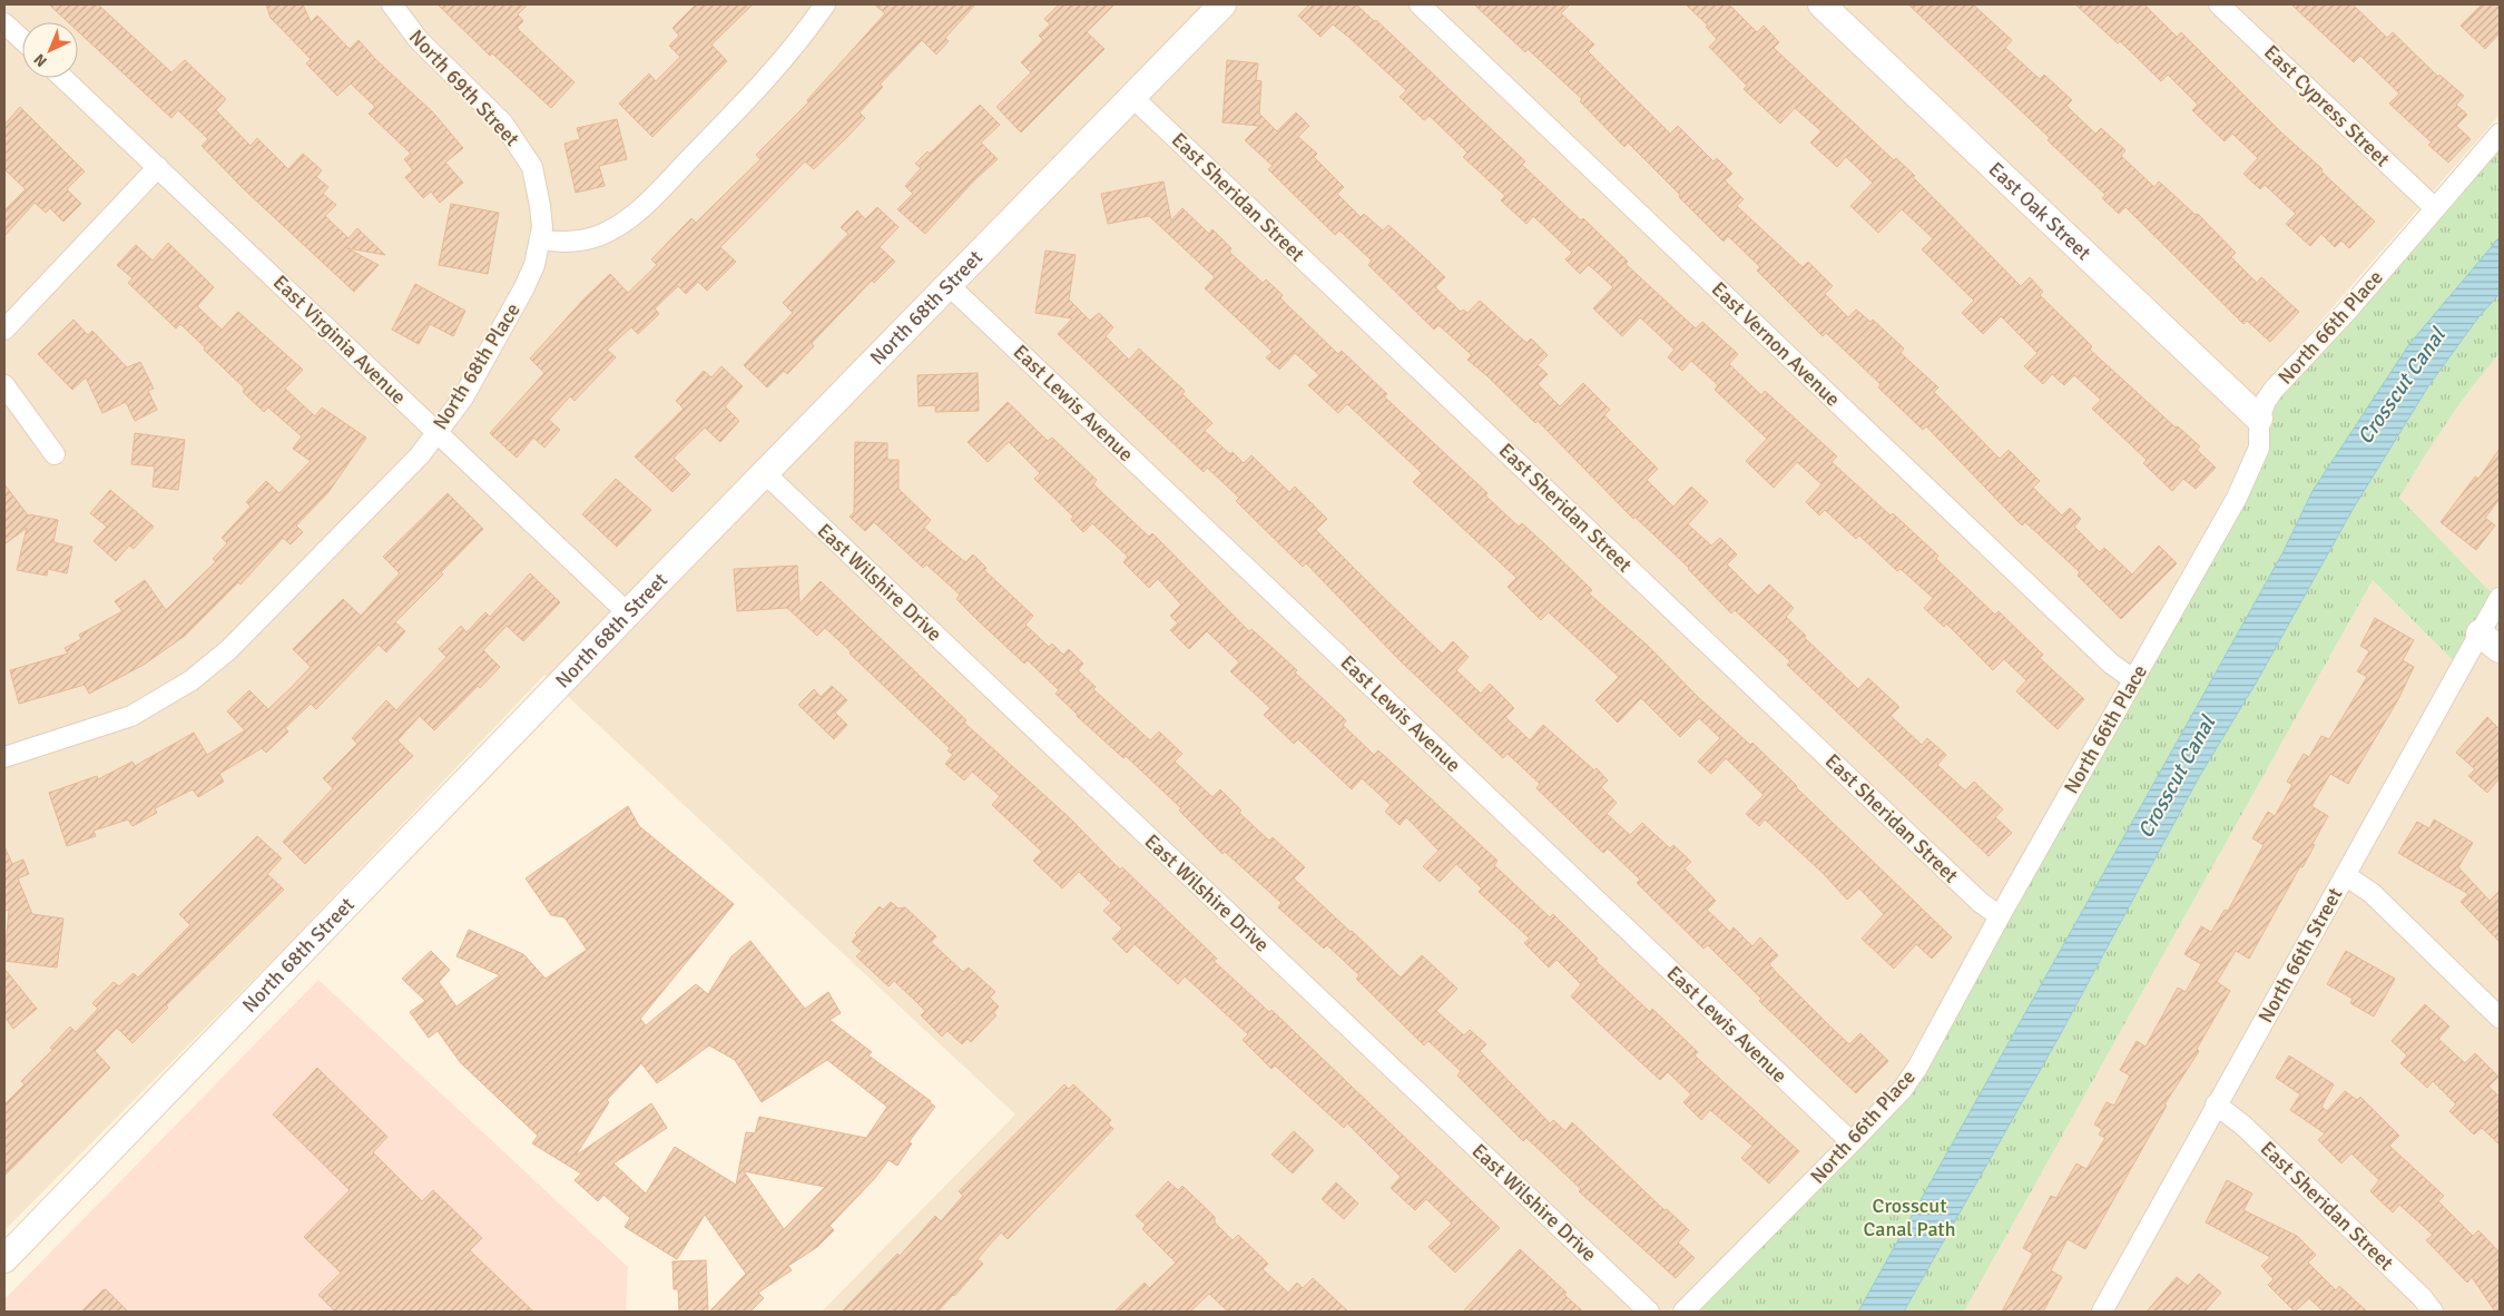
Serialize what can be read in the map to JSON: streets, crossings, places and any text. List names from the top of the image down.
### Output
{
  "streets": {
    "street": [
      "North 69th Street",
      "East Cypress Street",
      "East Sheridan Street",
      "East Oak Street",
      "North 68th Street",
      "North 66th Place",
      "East Virginia Avenue",
      "East Vernon Avenue",
      "North 68th Place",
      "East Lewis Avenue",
      "East Wilshire Drive",
      "North 66th Street"
    ]
  },
  "crossings": [
    ["North 69th Street", "North 68th Place"],
    ["East Cypress Street", "North 66th Place"],
    ["East Sheridan Street", "North 68th Street"],
    ["East Sheridan Street", "North 66th Place"],
    ["East Sheridan Street", "North 66th Street"],
    ["East Oak Street", "North 66th Place"],
    ["North 68th Street", "East Virginia Avenue"],
    ["North 68th Street", "East Lewis Avenue"],
    ["North 68th Street", "East Wilshire Drive"],
    ["North 66th Place", "East Vernon Avenue"],
    ["North 66th Place", "East Lewis Avenue"],
    ["East Virginia Avenue", "North 68th Place"]
  ],
  "water": ["Crosscut Canal"],
  "parks": ["Crosscut Canal Path"],
  "north": "bottom left"
}
